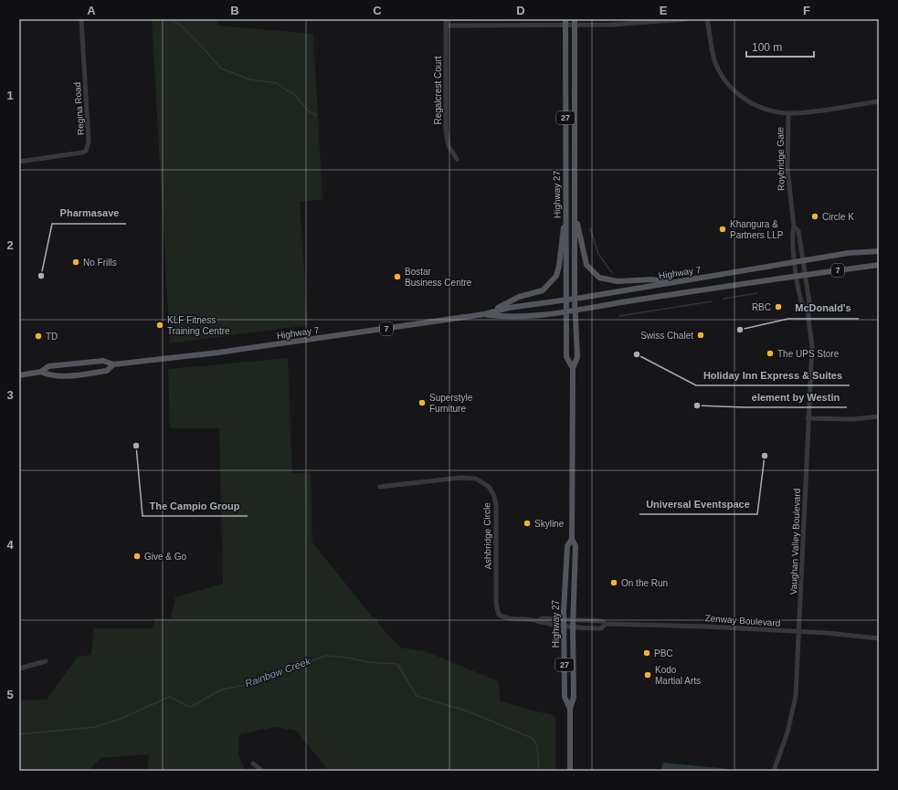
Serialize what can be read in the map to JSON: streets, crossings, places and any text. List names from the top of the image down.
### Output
{
  "streets": {
    "main road": [
      "27",
      "Highway 27",
      "7",
      "Highway 7"
    ],
    "street": [
      "Regalcrest Court",
      "Regina Road",
      "Roybridge Gate",
      "Ashbridge Circle",
      "Vaughan Valley Boulevard",
      "Zenway Boulevard"
    ]
  },
  "crossings": [
    ["Roybridge Gate", "Highway 7"],
    ["Roybridge Gate", "Vaughan Valley Boulevard"],
    ["Highway 27", "Highway 7"],
    ["Highway 27", "Ashbridge Circle"],
    ["Highway 27", "Zenway Boulevard"],
    ["Highway 7", "Vaughan Valley Boulevard"],
    ["Ashbridge Circle", "Zenway Boulevard"],
    ["Vaughan Valley Boulevard", "Zenway Boulevard"]
  ],
  "water": ["Rainbow Creek"],
  "places": [
    "Circle K",
    "Khangura & Partners LLP",
    "No Frills",
    "Pharmasave",
    "Bostar Business Centre",
    "RBC",
    "KLF Fitness Training Centre",
    "McDonald's",
    "Swiss Chalet",
    "TD",
    "The UPS Store",
    "Holiday Inn Express & Suites",
    "Superstyle Furniture",
    "element by Westin",
    "The Campio Group",
    "Universal Eventspace",
    "Skyline",
    "Give & Go",
    "On the Run",
    "PBC",
    "Kodo Martial Arts"
  ],
  "scale_bar": "100 m",
  "grid": {
    "columns": [
      "A",
      "B",
      "C",
      "D",
      "E",
      "F"
    ],
    "rows": [
      "1",
      "2",
      "3",
      "4",
      "5"
    ]
  }
}
